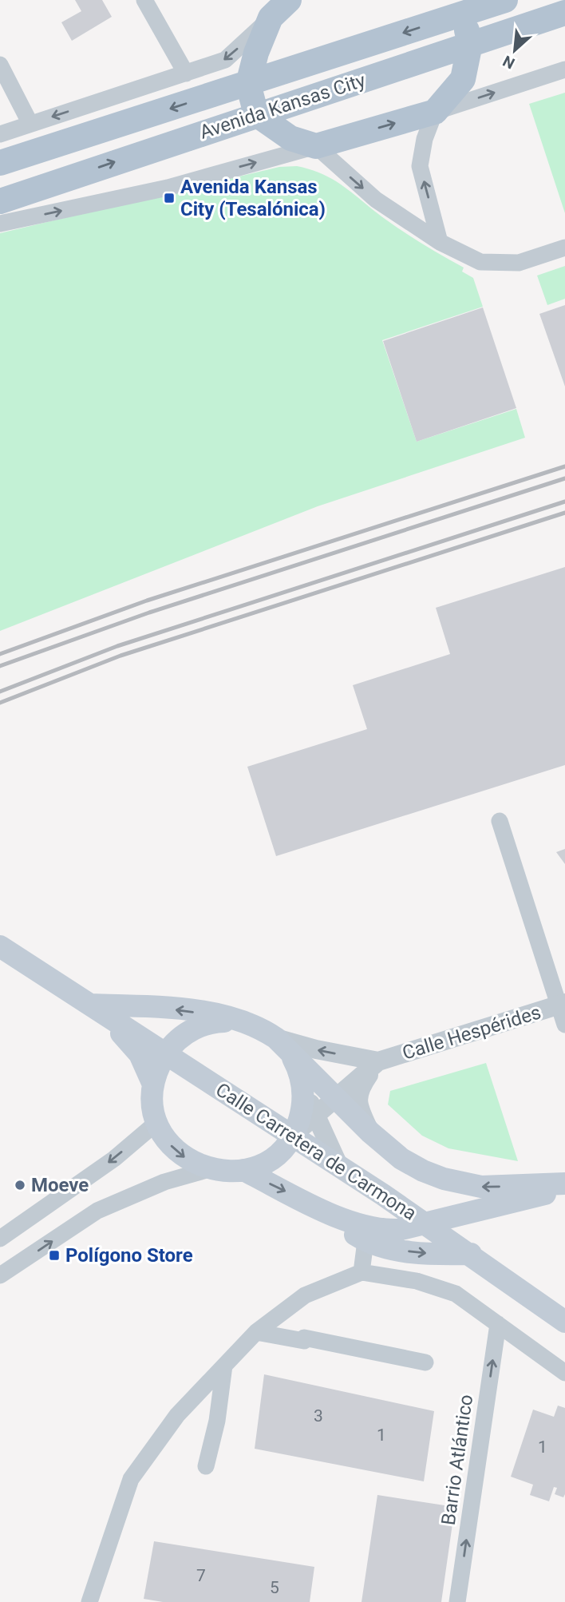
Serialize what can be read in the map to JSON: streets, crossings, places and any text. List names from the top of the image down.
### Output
{
  "streets": {
    "main road": ["Avenida Kansas City", "Calle Carretera de Carmona"],
    "street": ["Calle Hespérides", "Barrio Atlántico"]
  },
  "one_way": ["Barrio Atlántico"],
  "places": {
    "transit": ["Avenida Kansas City (Tesalónica)", "Polígono Store"],
    "other": ["Moeve"]
  },
  "house_numbers": [
    "3",
    "1",
    "1",
    "7",
    "5"
  ],
  "north": "bottom left"
}
